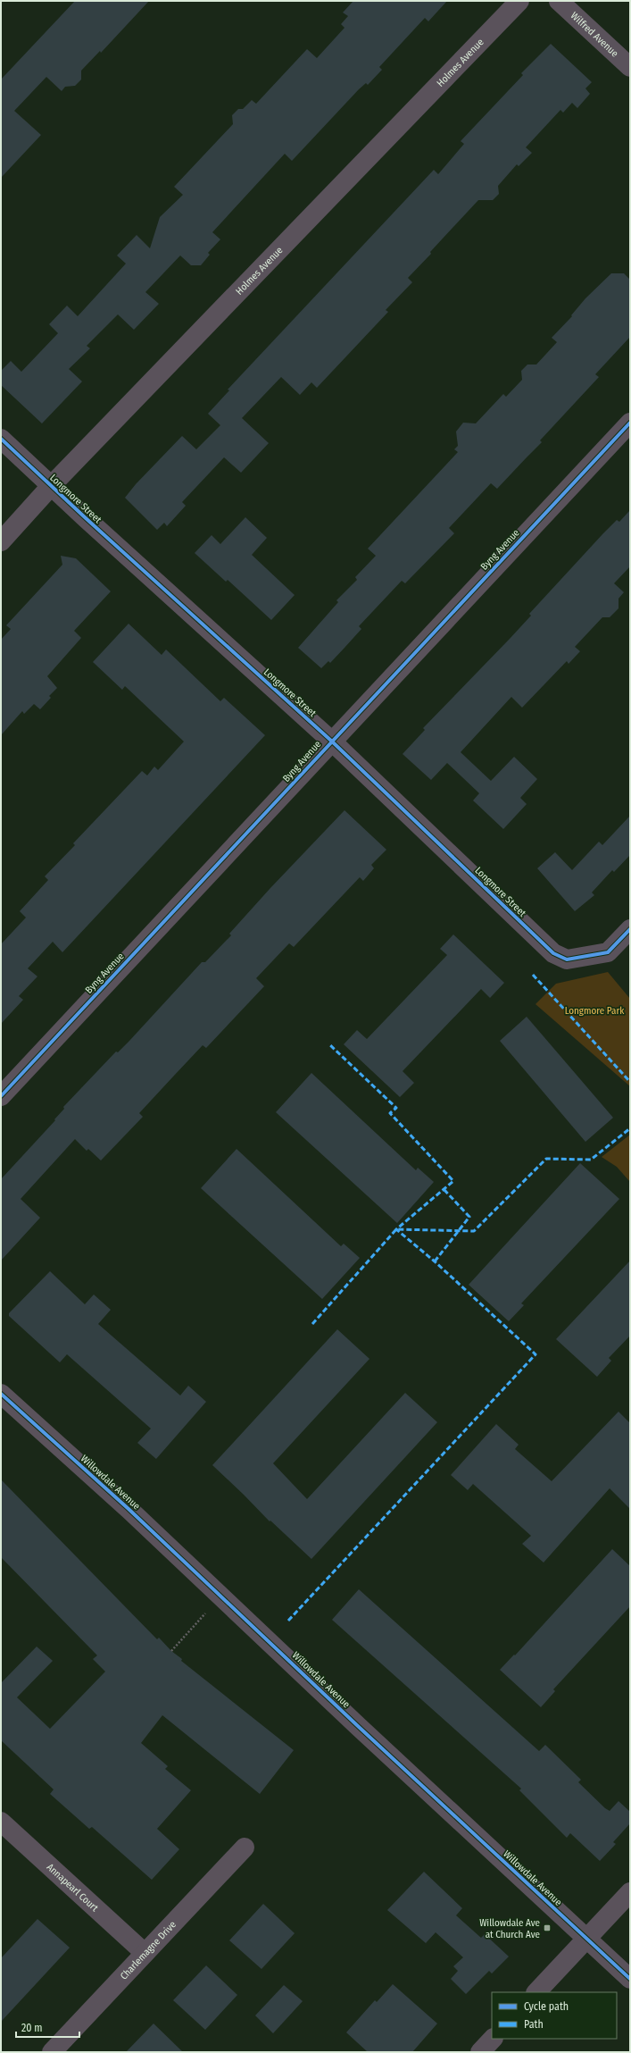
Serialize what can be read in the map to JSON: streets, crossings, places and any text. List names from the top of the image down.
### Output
{
  "streets": {
    "street": [
      "Wilfred Avenue",
      "Holmes Avenue",
      "Longmore Street",
      "Byng Avenue",
      "Willowdale Avenue",
      "Annapearl Court",
      "Charlemagne Drive"
    ]
  },
  "crossings": [
    ["Holmes Avenue", "Longmore Street"],
    ["Longmore Street", "Byng Avenue"],
    ["Annapearl Court", "Charlemagne Drive"]
  ],
  "parks": ["Longmore Park"],
  "places": {
    "transit": ["Willowdale Ave at Church Ave"]
  },
  "legend": ["Cycle path", "Path"],
  "scale_bar": "20 m"
}
